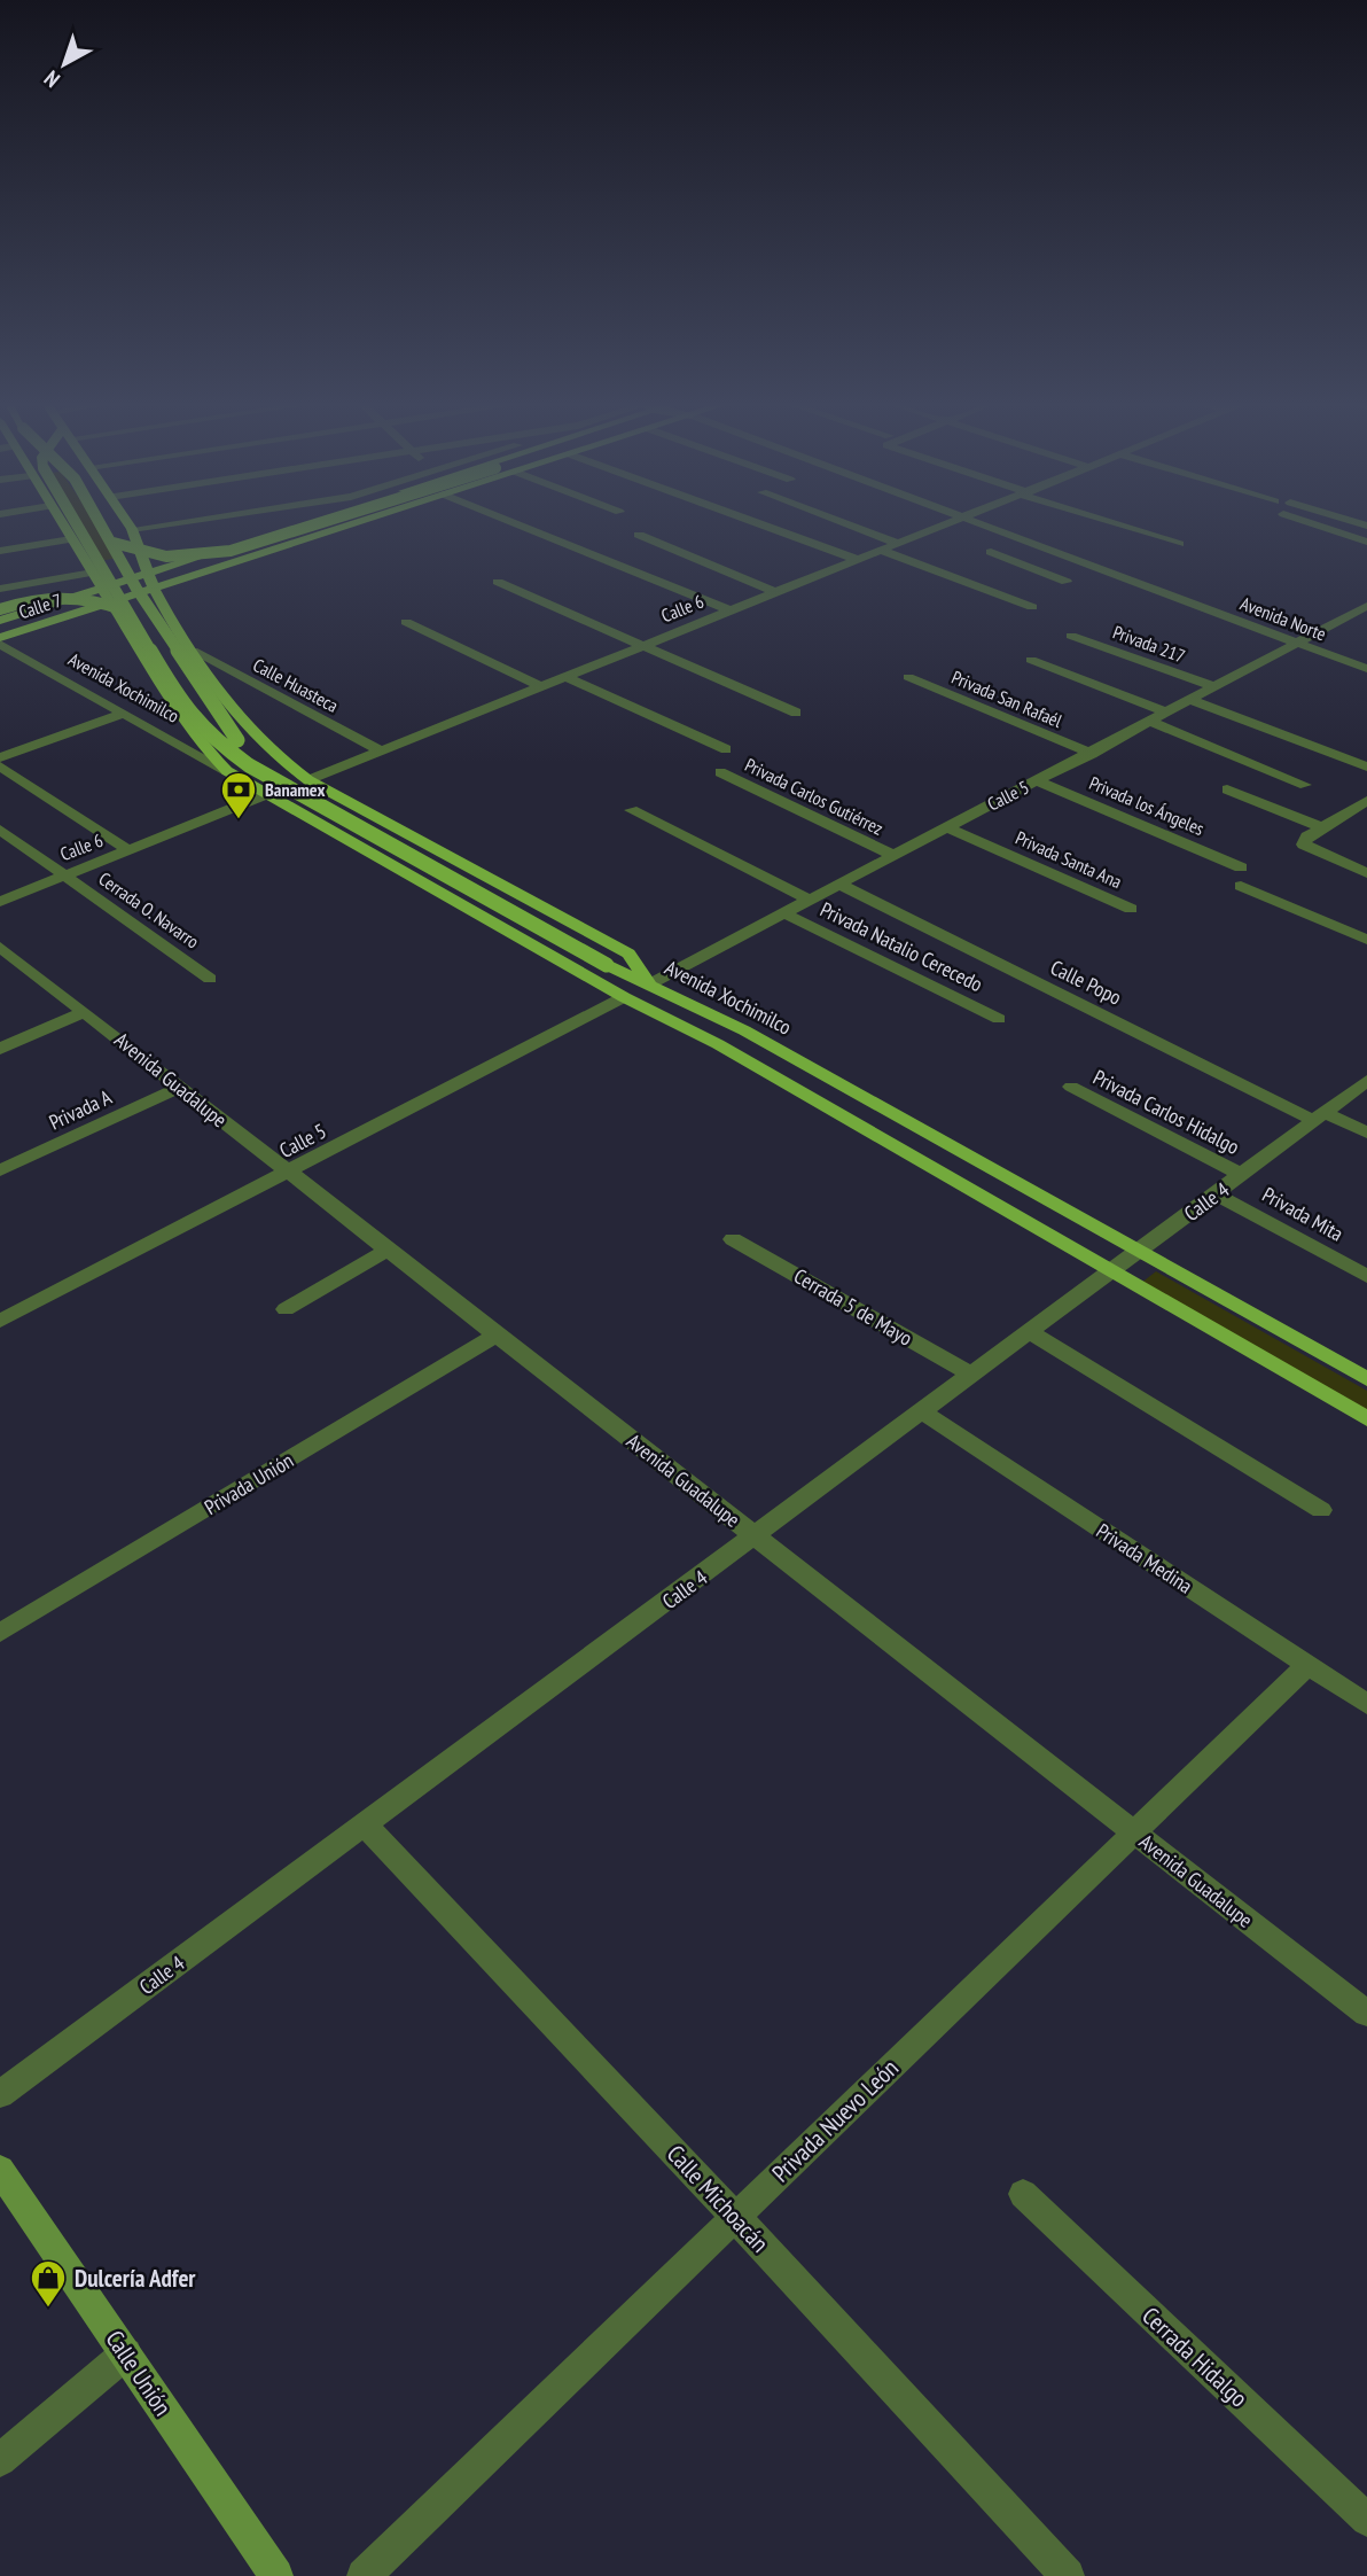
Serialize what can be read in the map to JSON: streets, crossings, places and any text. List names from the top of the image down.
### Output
{
  "streets": {
    "main road": ["Calle 7", "Avenida Xochimilco"],
    "street": [
      "Calle 6",
      "Avenida Norte",
      "Calle Huasteca",
      "Privada San Rafaél",
      "Calle 5",
      "Privada Carlos Gutiérrez",
      "Privada los Ángeles",
      "Privada Santa Ana",
      "Cerrada O. Navarro",
      "Privada Natalio Cerecedo",
      "Calle Popo",
      "Avenida Guadalupe",
      "Privada A",
      "Privada Carlos Hidalgo",
      "Calle 4",
      "Privada Mita",
      "Cerrada 5 de Mayo",
      "Privada Unión",
      "Privada Medina",
      "Privada Nuevo León",
      "Calle Michoacán",
      "Cerrada Hidalgo",
      "Calle Unión"
    ]
  },
  "crossings": [
    ["Calle 7", "Avenida Xochimilco"],
    ["Calle 6", "Calle Huasteca"],
    ["Calle 6", "Avenida Xochimilco"],
    ["Calle 6", "Cerrada O. Navarro"],
    ["Avenida Norte", "Calle 5"],
    ["Calle Huasteca", "Avenida Xochimilco"],
    ["Avenida Xochimilco", "Calle 5"],
    ["Avenida Xochimilco", "Calle 4"],
    ["Privada San Rafaél", "Calle 5"],
    ["Calle 5", "Privada Carlos Gutiérrez"],
    ["Calle 5", "Privada los Ángeles"],
    ["Calle 5", "Privada Santa Ana"],
    ["Calle 5", "Privada Natalio Cerecedo"],
    ["Calle 5", "Calle Popo"],
    ["Calle 5", "Avenida Guadalupe"],
    ["Calle Popo", "Calle 4"],
    ["Avenida Guadalupe", "Privada A"],
    ["Avenida Guadalupe", "Calle 4"],
    ["Avenida Guadalupe", "Privada Unión"],
    ["Avenida Guadalupe", "Privada Nuevo León"],
    ["Privada Carlos Hidalgo", "Calle 4"],
    ["Calle 4", "Privada Mita"],
    ["Calle 4", "Cerrada 5 de Mayo"],
    ["Calle 4", "Privada Medina"],
    ["Calle 4", "Calle Michoacán"],
    ["Privada Medina", "Privada Nuevo León"],
    ["Privada Nuevo León", "Calle Michoacán"]
  ],
  "places": {
    "bank": ["Banamex"],
    "shop": ["Dulcería Adfer"]
  },
  "north": "bottom left"
}
